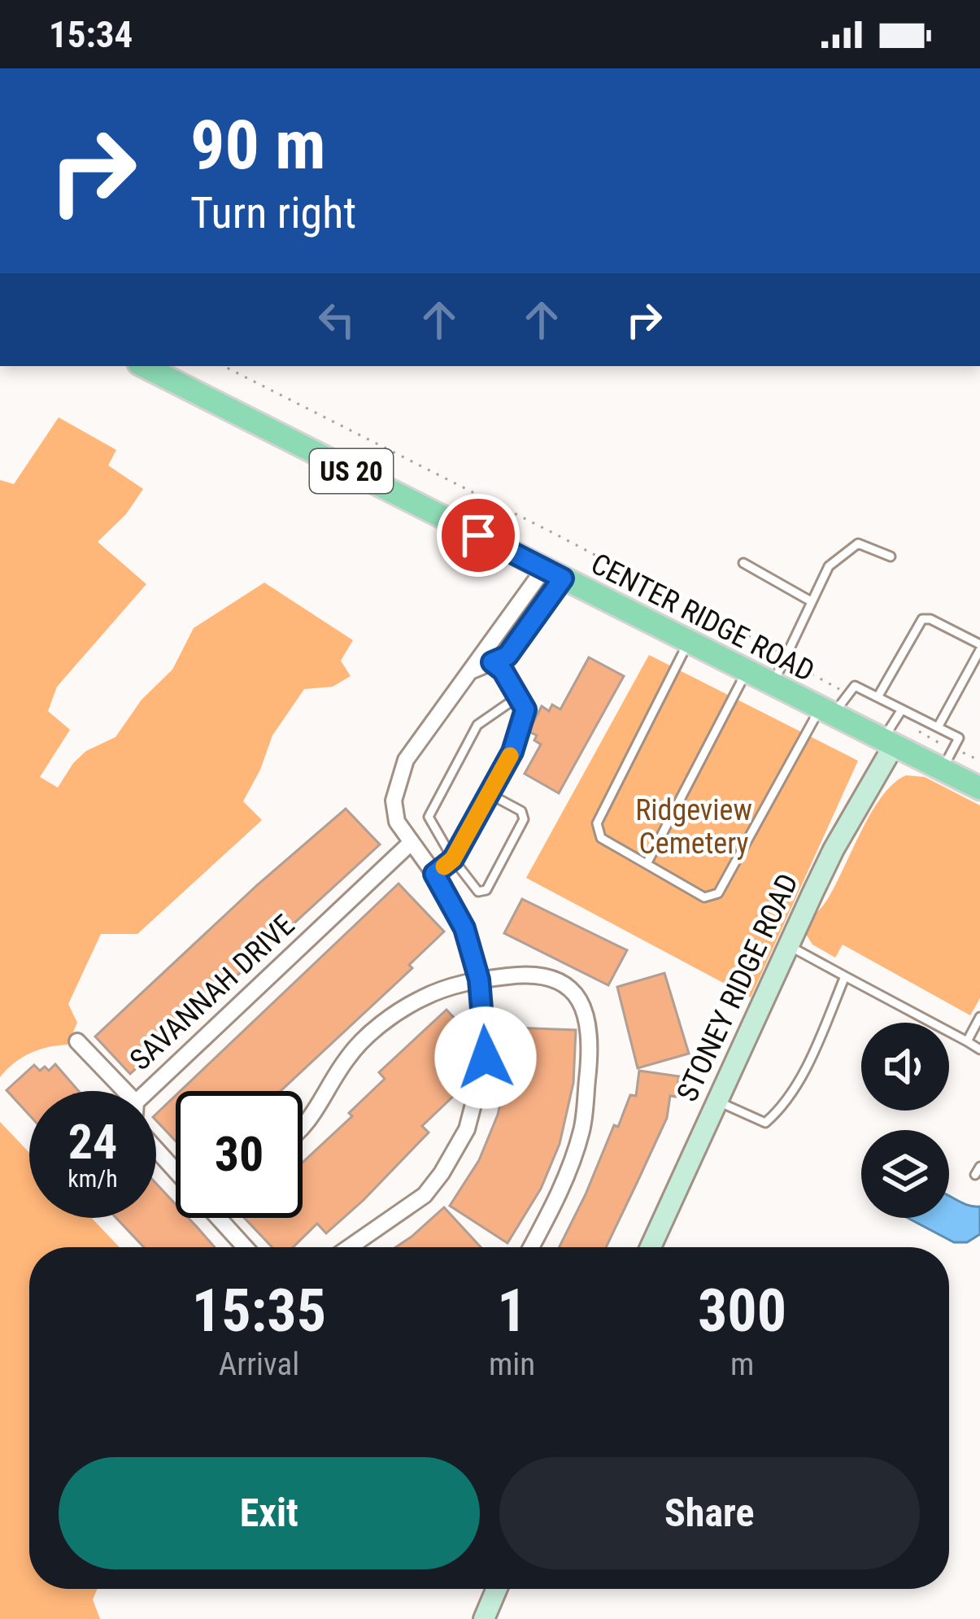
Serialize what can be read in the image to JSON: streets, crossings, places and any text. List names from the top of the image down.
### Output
{
  "streets": {
    "main road": ["US 20", "CENTER RIDGE ROAD"],
    "street": ["STONEY RIDGE ROAD", "SAVANNAH DRIVE"]
  },
  "crossings": [
    ["CENTER RIDGE ROAD", "STONEY RIDGE ROAD"]
  ],
  "parks": ["Ridgeview Cemetery"],
  "page": {
    "status": "15:34",
    "turn": ["90 m", "Turn right"],
    "speed": "24 km/h",
    "limit": "30",
    "eta": [
      "15:35",
      "Arrival",
      "1",
      "min",
      "300",
      "m"
    ],
    "buttons": ["Exit", "Share"]
  }
}
